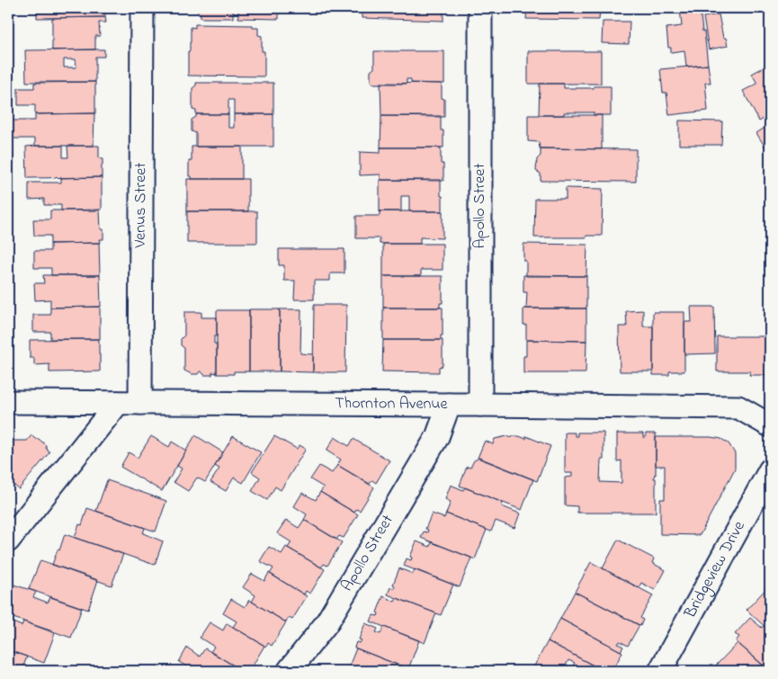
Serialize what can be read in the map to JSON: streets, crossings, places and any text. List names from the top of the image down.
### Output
{
  "streets": {
    "street": [
      "Venus Street",
      "Apollo Street",
      "Thornton Avenue",
      "Bridgeview Drive"
    ]
  },
  "crossings": [
    ["Venus Street", "Thornton Avenue"],
    ["Apollo Street", "Thornton Avenue"]
  ]
}
